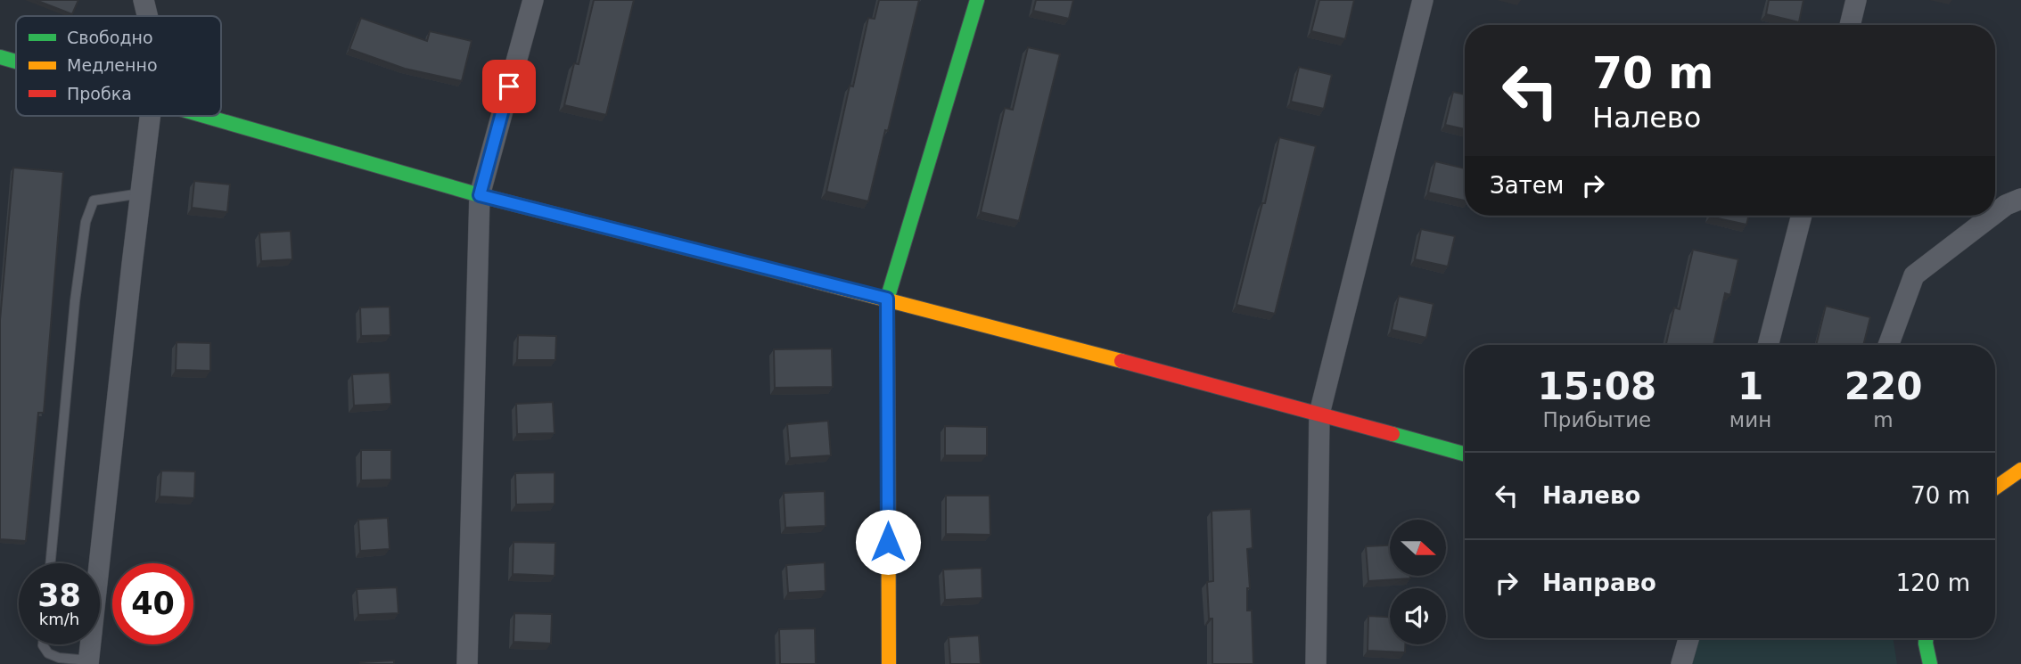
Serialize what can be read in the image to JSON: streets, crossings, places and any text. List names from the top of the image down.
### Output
{
  "legend": ["Свободно", "Медленно", "Пробка"],
  "north": "right",
  "page": {
    "turn": ["70 m", "Налево"],
    "then": "Затем",
    "eta": [
      "15:08",
      "Прибытие",
      "1",
      "мин",
      "220",
      "m"
    ],
    "list": [
      {
        "name": "Налево",
        "value": "70 m"
      },
      {
        "name": "Направо",
        "value": "120 m"
      }
    ],
    "speed": "38 km/h",
    "limit": "40"
  }
}
